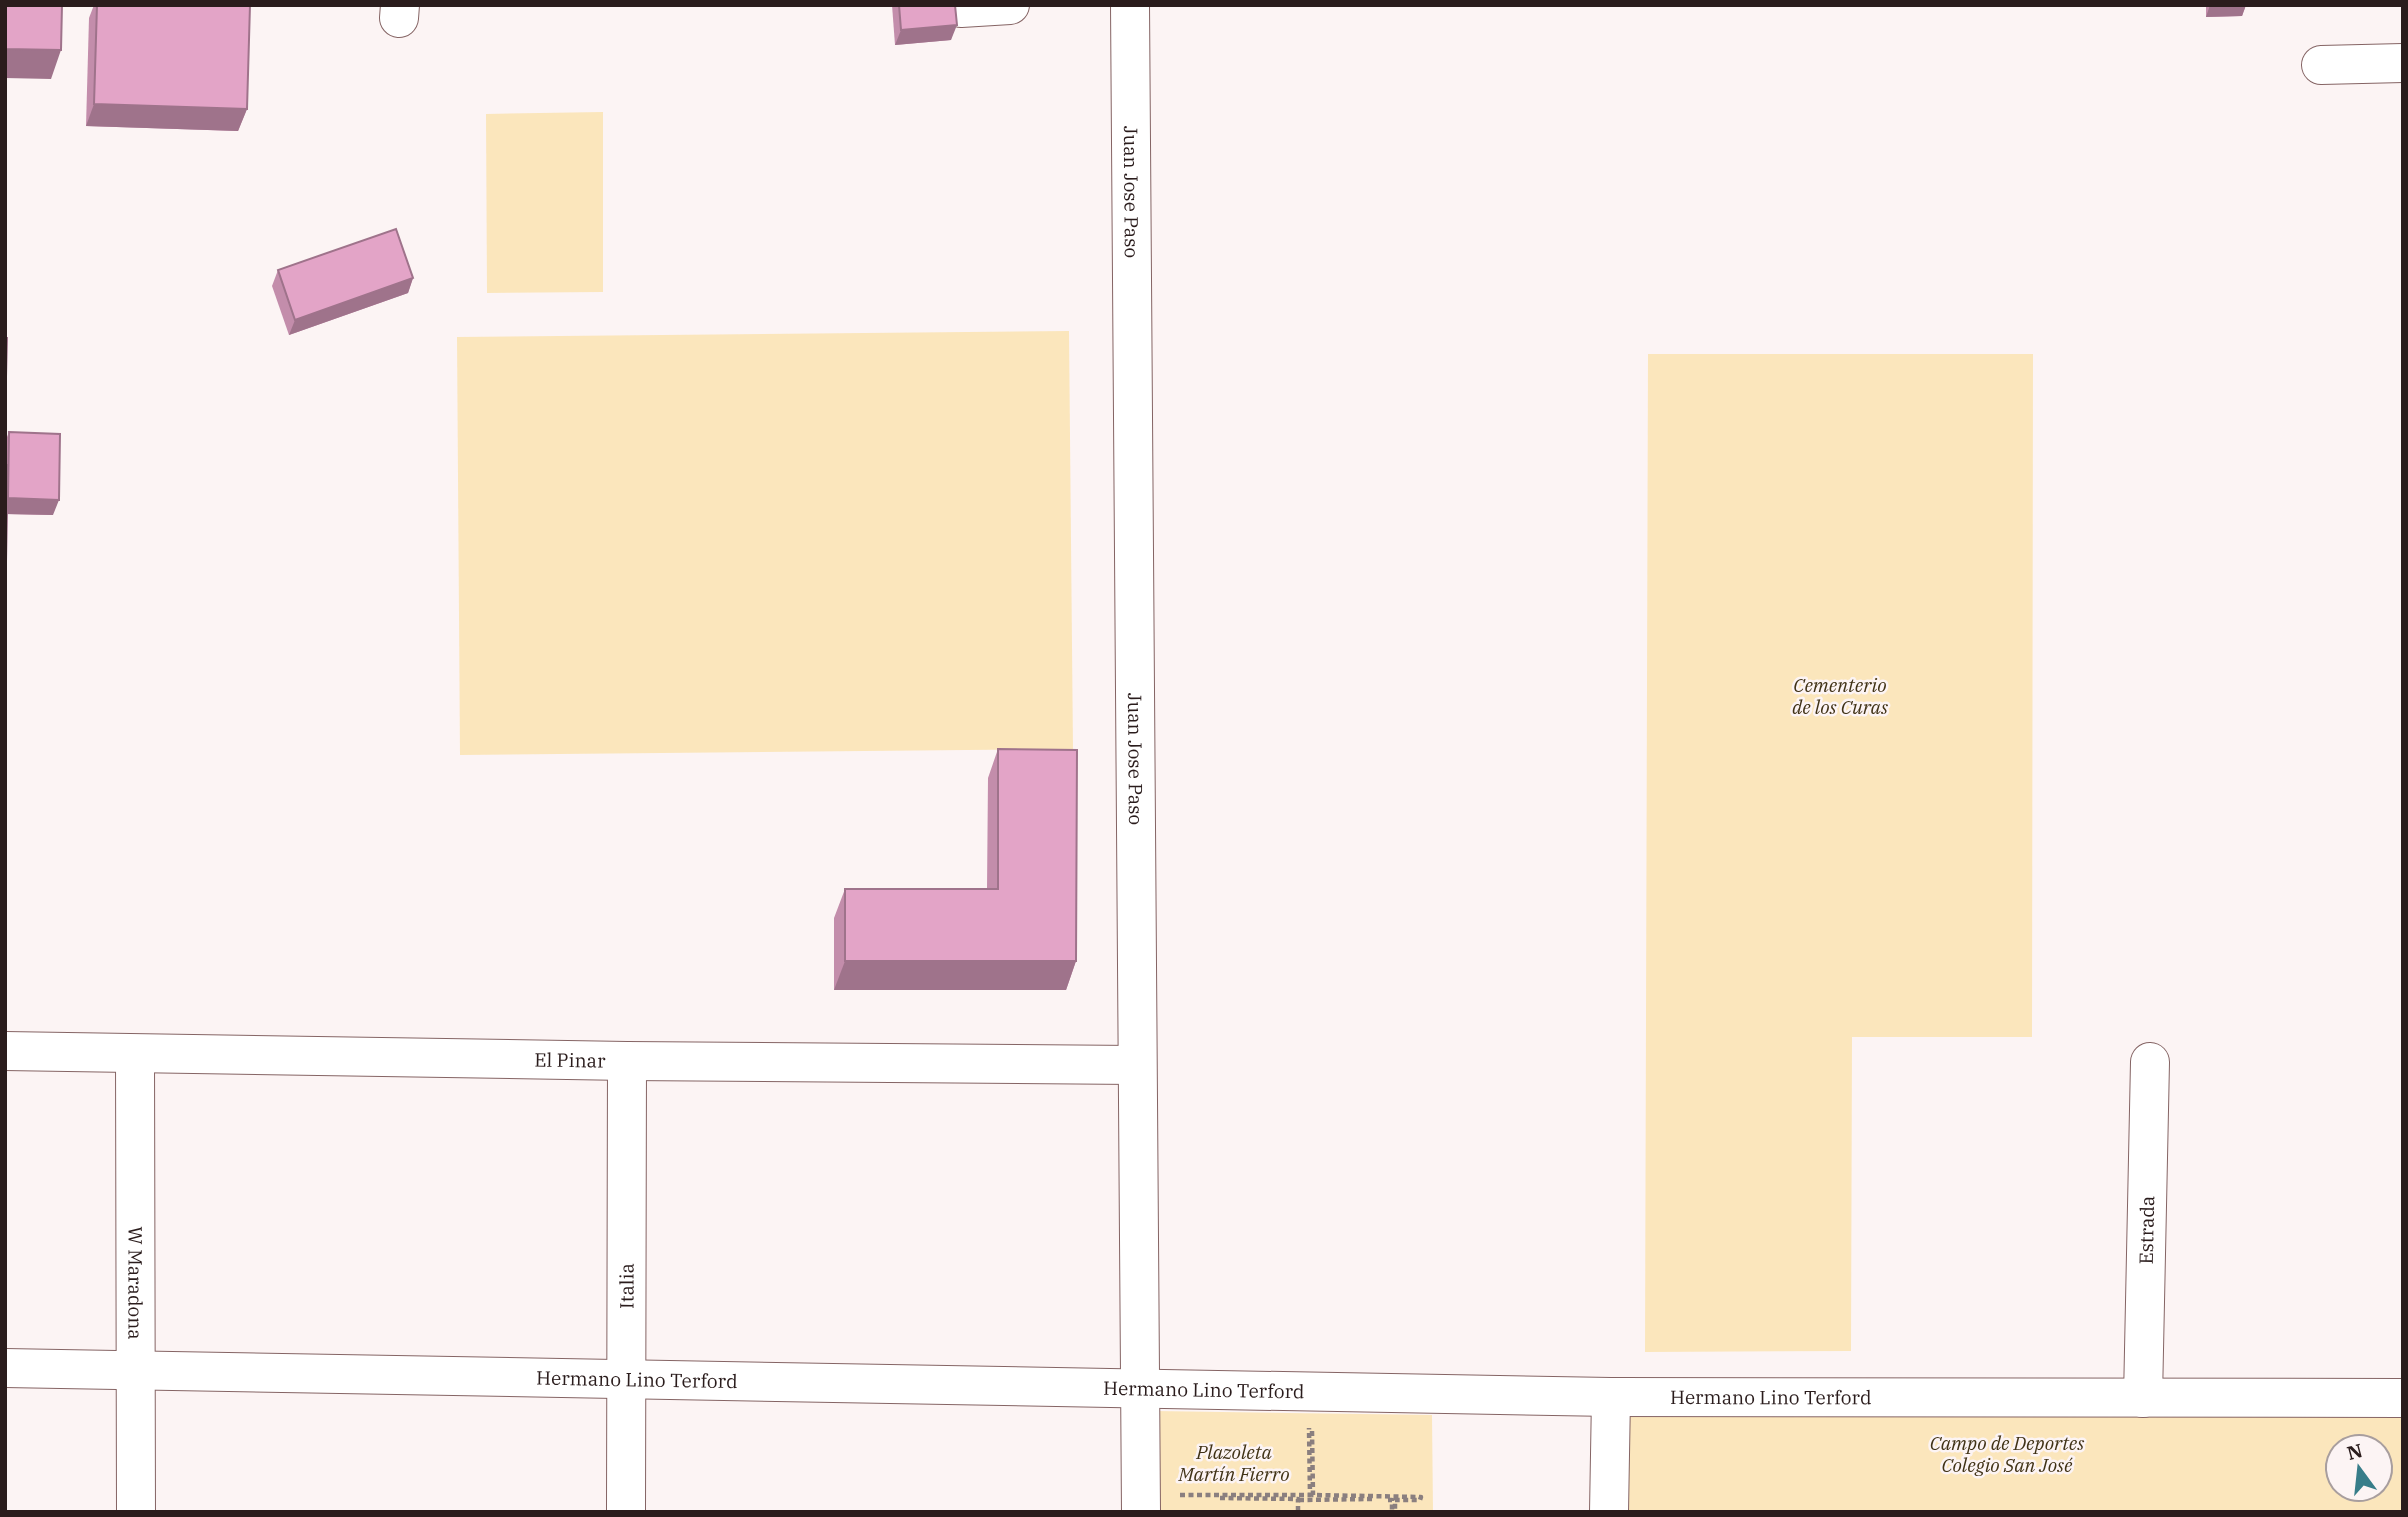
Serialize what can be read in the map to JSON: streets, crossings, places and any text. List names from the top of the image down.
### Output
{
  "streets": {
    "street": [
      "Juan Jose Paso",
      "El Pinar",
      "Estrada",
      "W Maradona",
      "Italia",
      "Hermano Lino Terford"
    ]
  },
  "crossings": [
    ["Juan Jose Paso", "El Pinar"],
    ["Juan Jose Paso", "Hermano Lino Terford"],
    ["El Pinar", "W Maradona"],
    ["El Pinar", "Italia"],
    ["Estrada", "Hermano Lino Terford"],
    ["W Maradona", "Hermano Lino Terford"],
    ["Italia", "Hermano Lino Terford"]
  ],
  "parks": ["Cementerio de los Curas", "Campo de Deportes Colegio San José", "Plazoleta Martín Fierro"],
  "north": "top"
}
